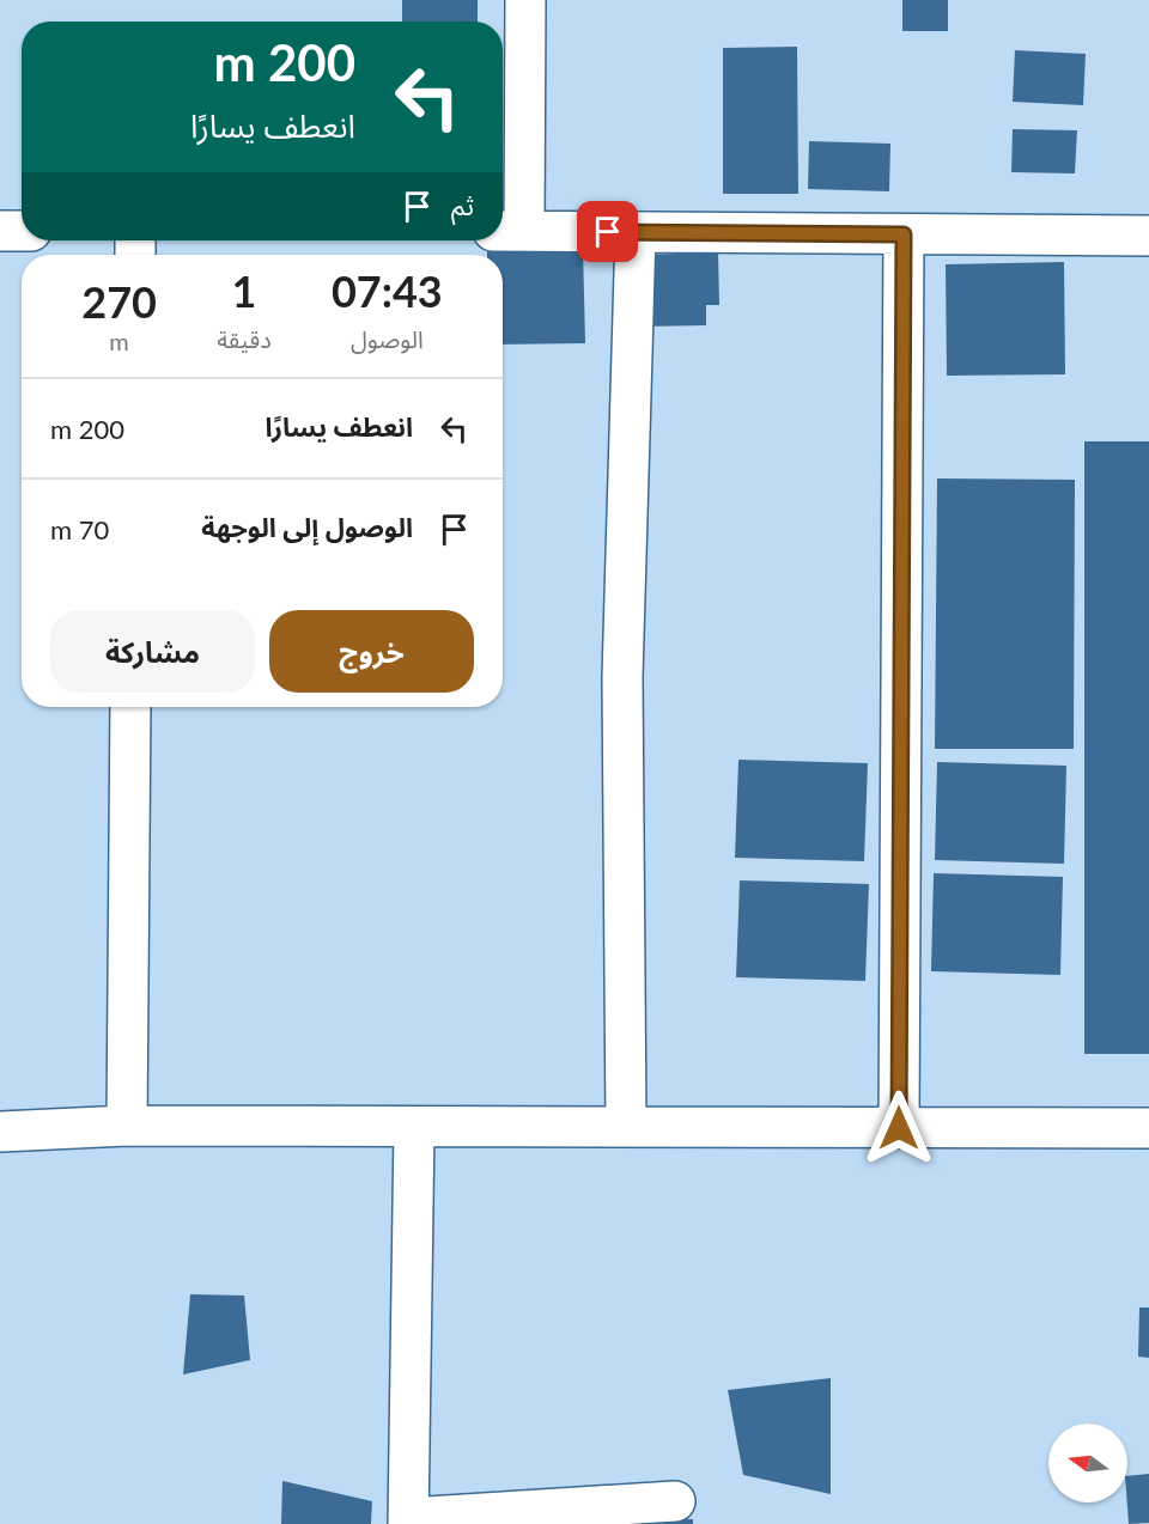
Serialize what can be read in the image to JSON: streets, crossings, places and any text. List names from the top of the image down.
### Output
{
  "north": "left",
  "page": {
    "turn": ["200 m", "انعطف يسارًا"],
    "then": "ثم",
    "eta": [
      "07:43",
      "الوصول",
      "1",
      "دقيقة",
      "270",
      "m"
    ],
    "list": [
      {
        "name": "انعطف يسارًا",
        "value": "200 m"
      },
      {
        "name": "الوصول إلى الوجهة",
        "value": "70 m"
      }
    ],
    "buttons": ["خروج", "مشاركة"]
  }
}
